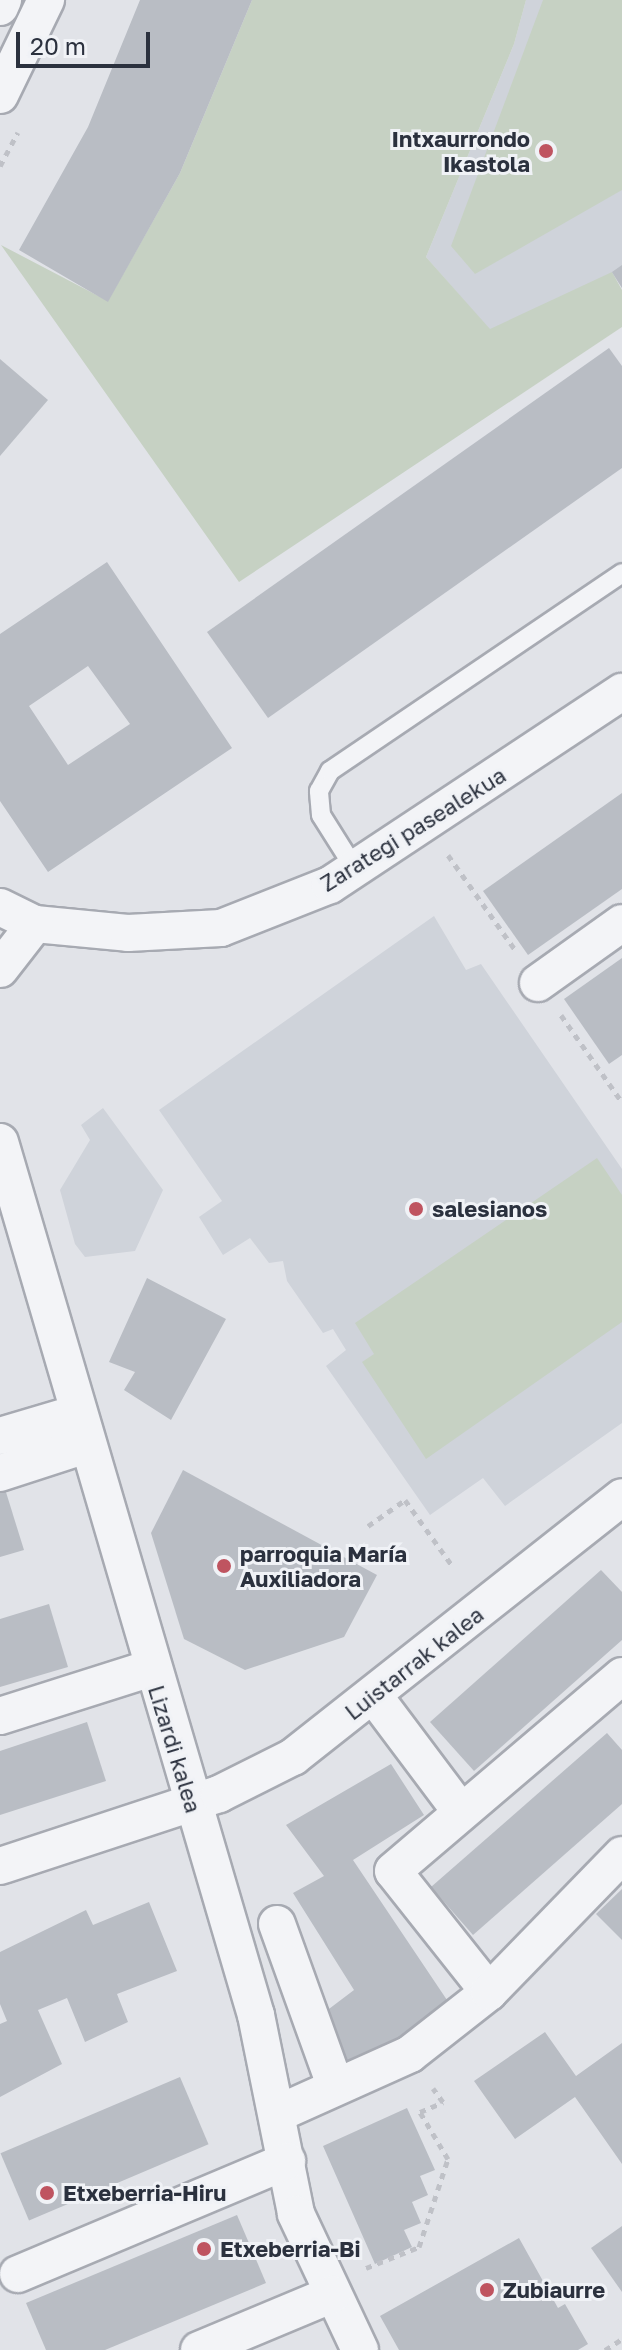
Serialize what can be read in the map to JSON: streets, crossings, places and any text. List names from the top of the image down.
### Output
{
  "streets": {
    "street": ["Zarategi pasealekua", "Luistarrak kalea", "Lizardi kalea"]
  },
  "crossings": [
    ["Luistarrak kalea", "Lizardi kalea"]
  ],
  "places": [
    "Intxaurrondo Ikastola",
    "salesianos",
    "parroquia María Auxiliadora",
    "Etxeberria-Hiru",
    "Etxeberria-Bi",
    "Zubiaurre"
  ],
  "scale_bar": "20 m"
}
